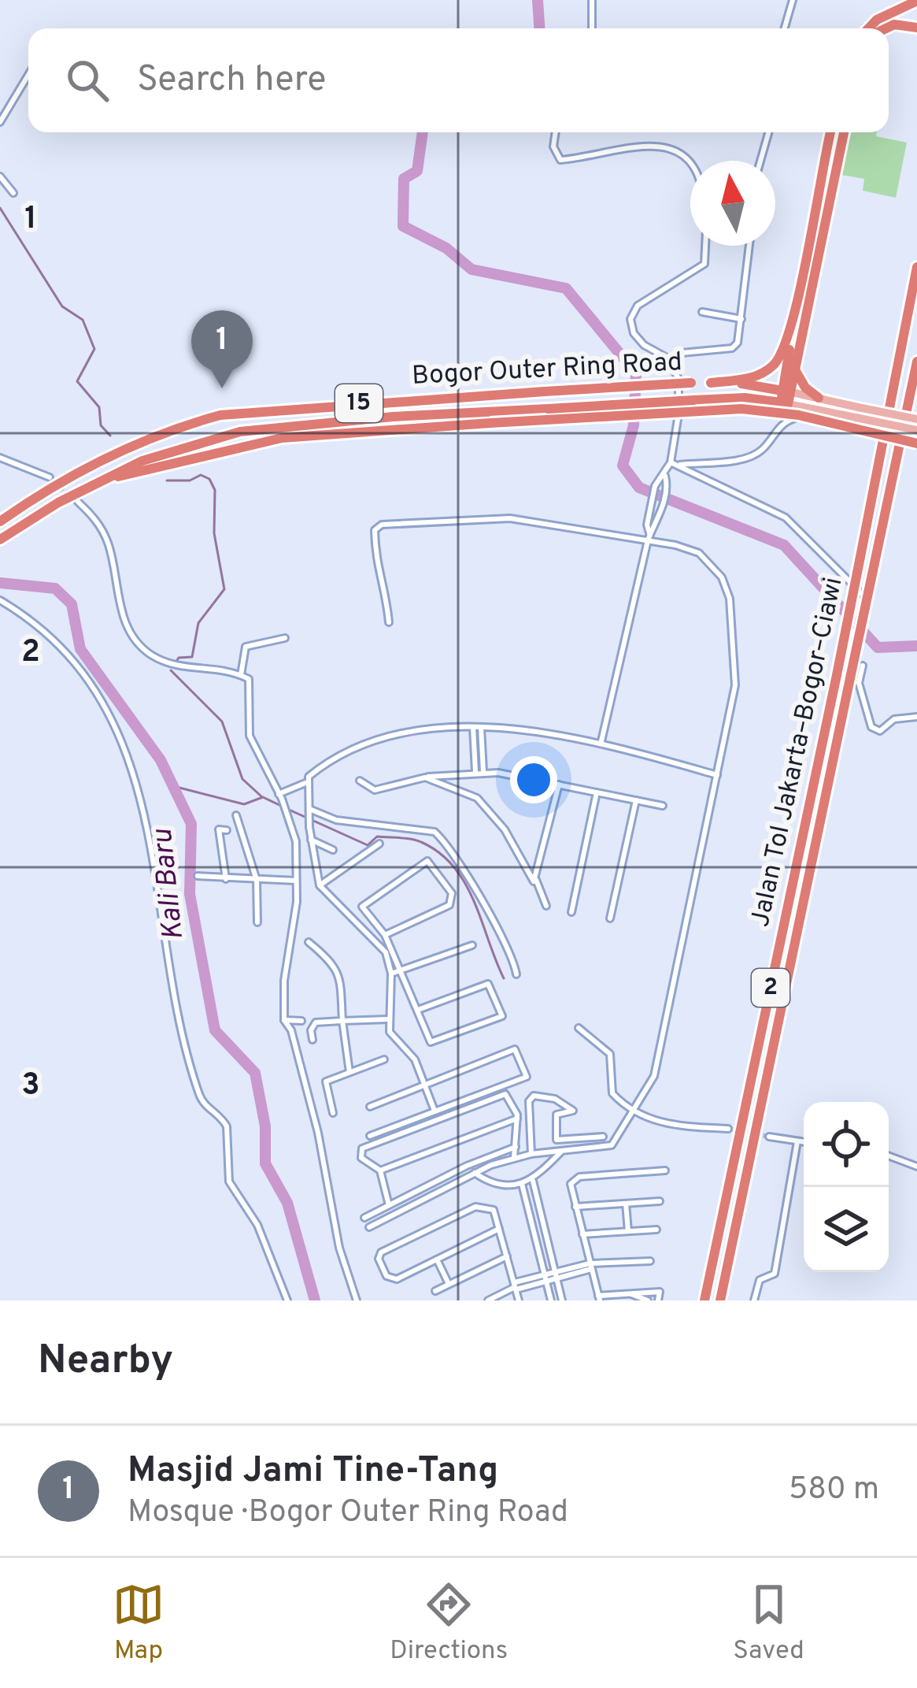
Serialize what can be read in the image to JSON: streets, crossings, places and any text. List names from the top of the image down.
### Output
{
  "streets": {
    "highway": [
      "Bogor Outer Ring Road",
      "15",
      "Jalan Tol Jakarta–Bogor–Ciawi",
      "2"
    ]
  },
  "water": ["Kali Baru"],
  "north": "top",
  "page": {
    "search": "Search here",
    "pins": "1",
    "heading": "Nearby",
    "list": [
      {
        "mark": "1",
        "name": "Masjid Jami Tine-Tang",
        "note": "Mosque · Bogor Outer Ring Road",
        "value": "580 m"
      }
    ],
    "nav": ["Map", "Directions", "Saved"]
  },
  "grid": {
    "rows": ["1", "2", "3"]
  }
}
